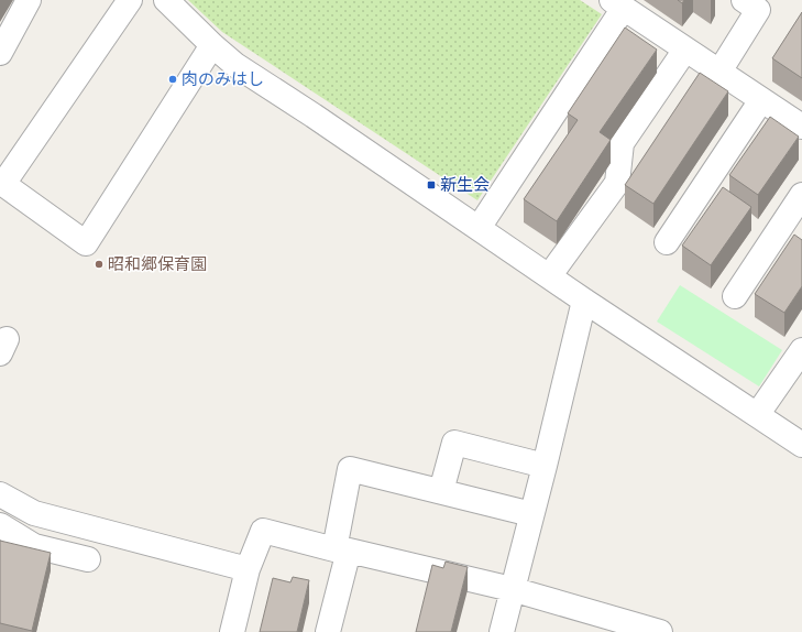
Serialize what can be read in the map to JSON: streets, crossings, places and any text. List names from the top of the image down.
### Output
{
  "places": {
    "other": ["肉のみはし", "昭和郷保育園"],
    "transit": ["新生会"]
  }
}
